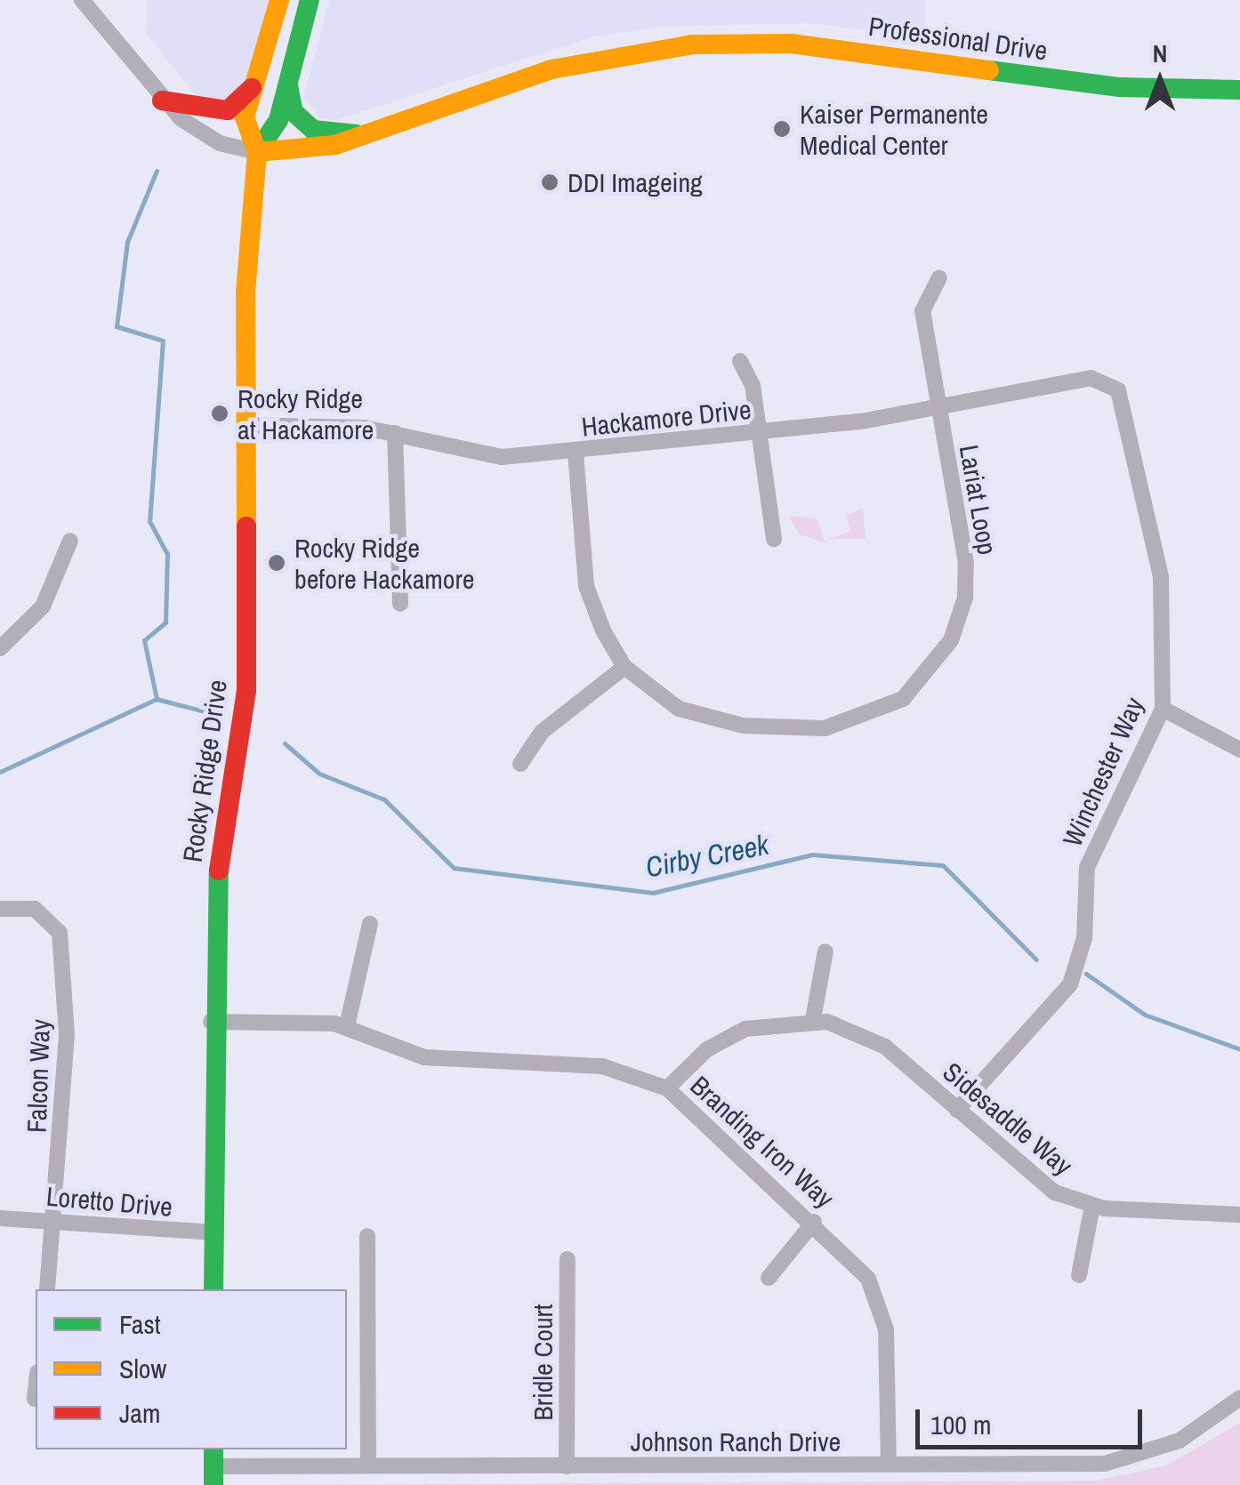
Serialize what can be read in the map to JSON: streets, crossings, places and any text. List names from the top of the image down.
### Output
{
  "streets": {
    "main road": ["Professional Drive", "Rocky Ridge Drive"],
    "street": [
      "Hackamore Drive",
      "Lariat Loop",
      "Winchester Way",
      "Falcon Way",
      "Sidesaddle Way",
      "Branding Iron Way",
      "Loretto Drive",
      "Bridle Court",
      "Johnson Ranch Drive"
    ]
  },
  "crossings": [
    ["Professional Drive", "Rocky Ridge Drive"],
    ["Hackamore Drive", "Lariat Loop"],
    ["Hackamore Drive", "Rocky Ridge Drive"],
    ["Hackamore Drive", "Winchester Way"],
    ["Rocky Ridge Drive", "Branding Iron Way"],
    ["Rocky Ridge Drive", "Loretto Drive"],
    ["Winchester Way", "Sidesaddle Way"],
    ["Falcon Way", "Loretto Drive"],
    ["Branding Iron Way", "Johnson Ranch Drive"],
    ["Bridle Court", "Johnson Ranch Drive"]
  ],
  "water": ["Cirby Creek"],
  "places": [
    "Kaiser Permanente Medical Center",
    "DDI Imageing",
    "Rocky Ridge at Hackamore",
    "Rocky Ridge before Hackamore"
  ],
  "legend": ["Fast", "Slow", "Jam"],
  "scale_bar": "100 m",
  "north": "top"
}
